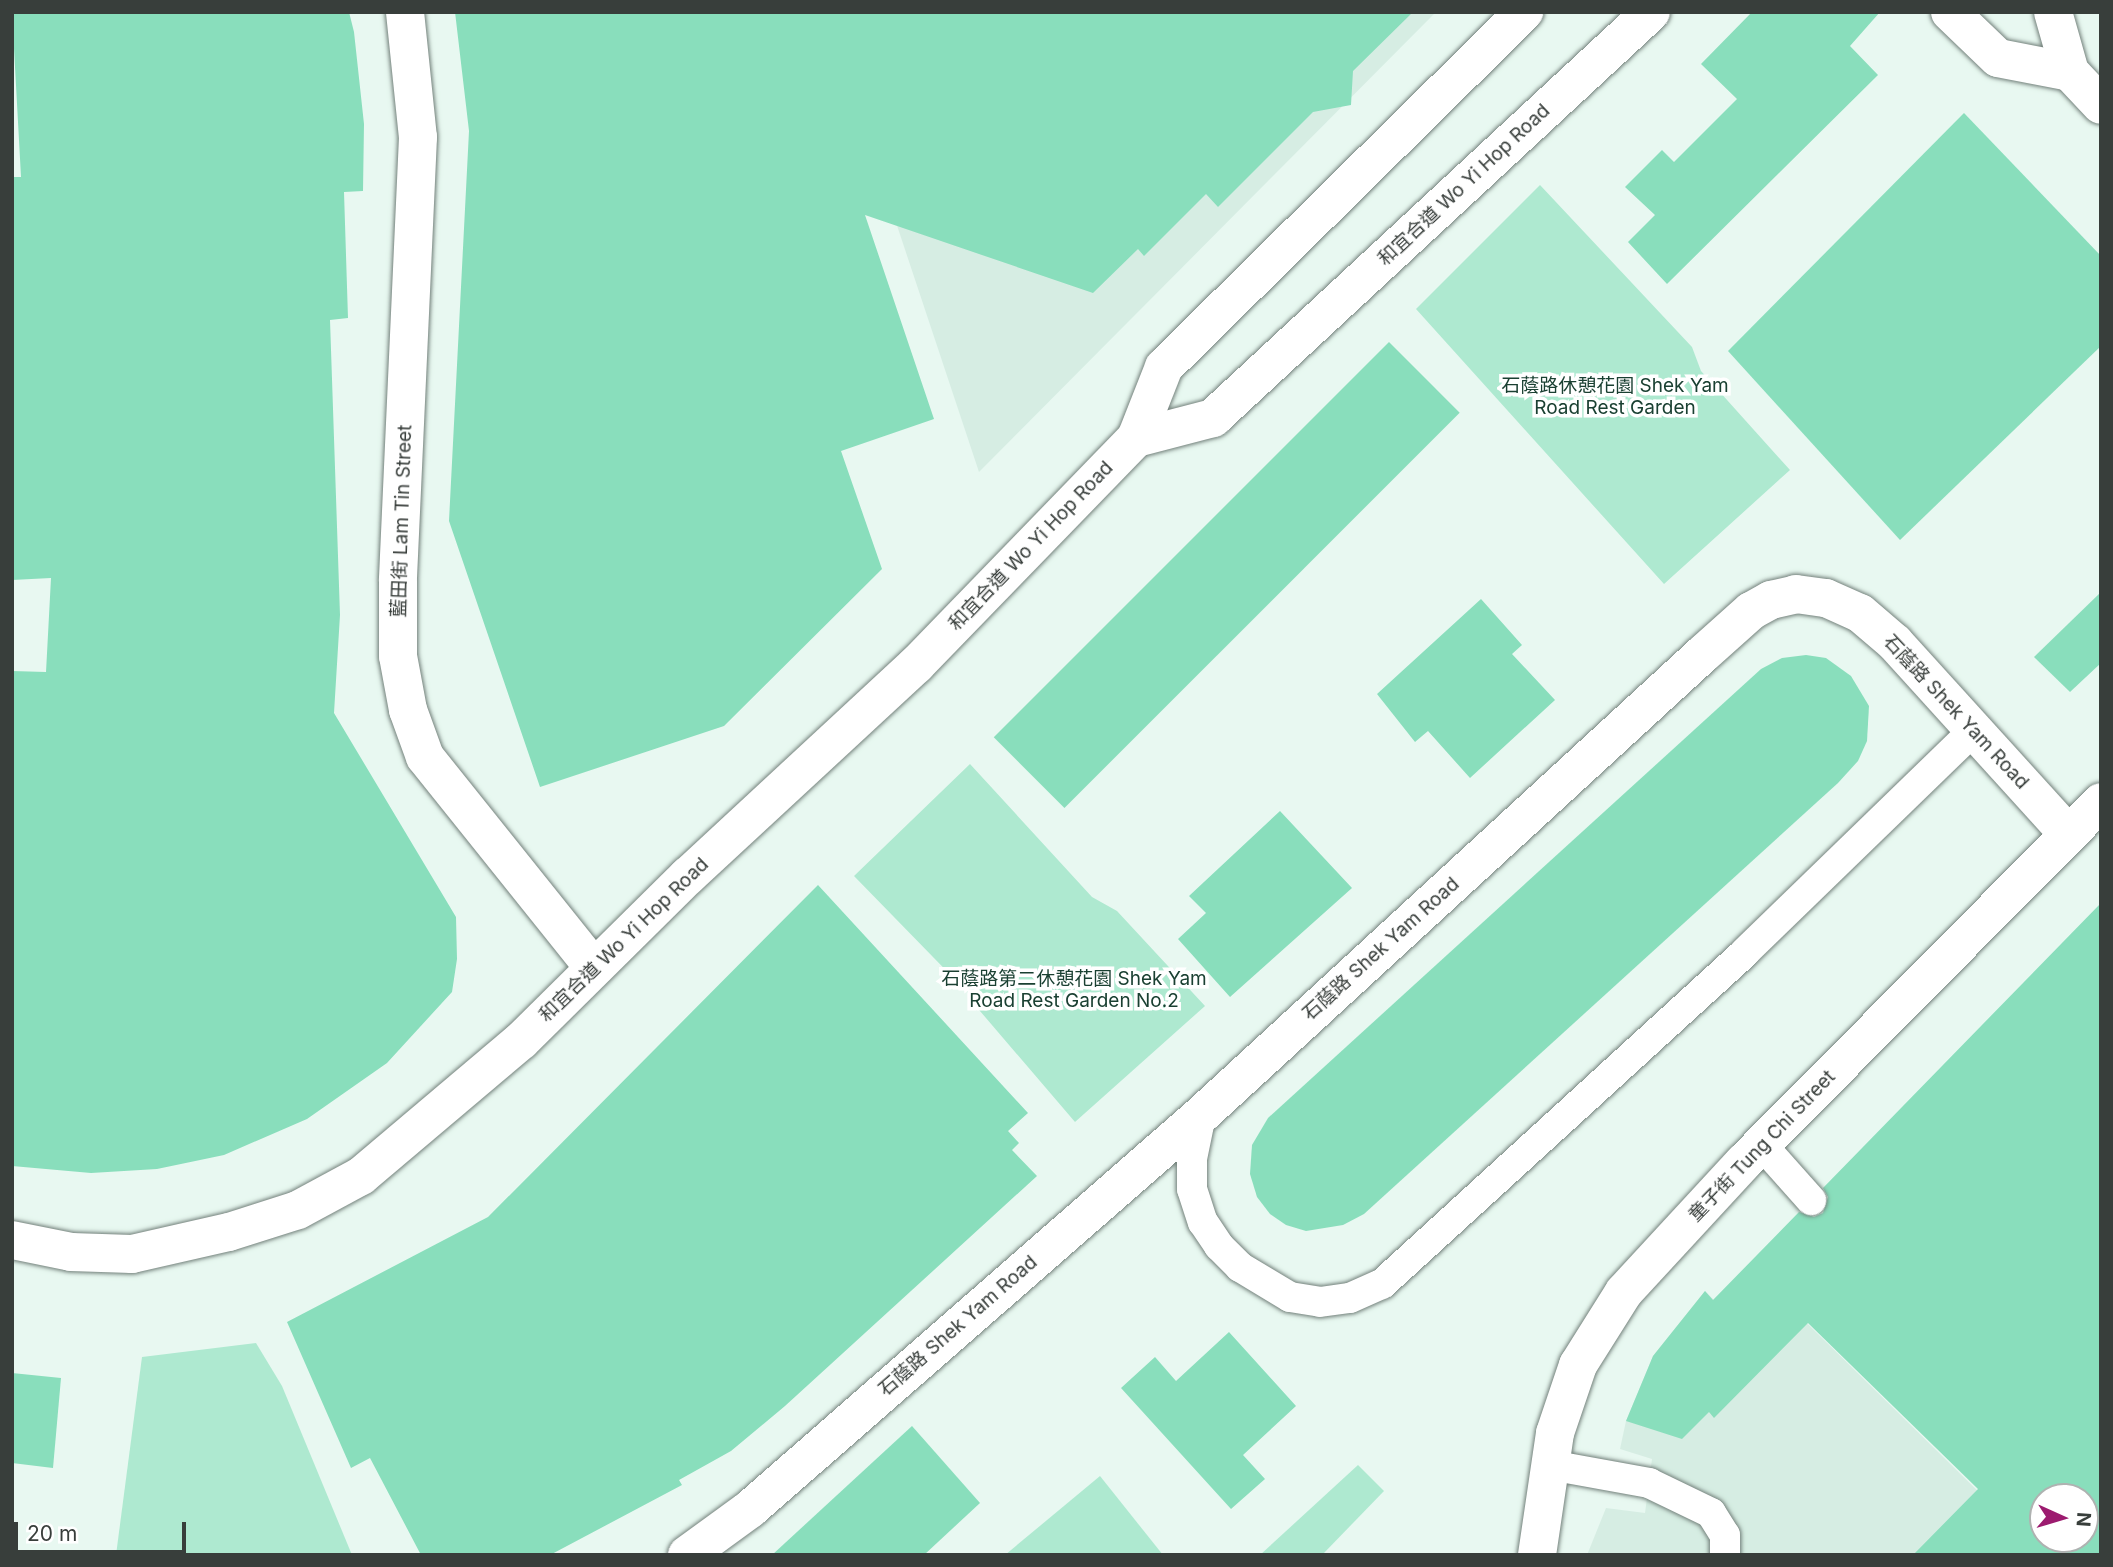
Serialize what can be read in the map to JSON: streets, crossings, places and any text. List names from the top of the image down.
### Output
{
  "streets": {
    "street": [
      "和宜合道 Wo Yi Hop Road",
      "藍田街 Lam Tin Street",
      "石蔭路 Shek Yam Road",
      "童子街 Tung Chi Street"
    ]
  },
  "crossings": [
    ["和宜合道 Wo Yi Hop Road", "藍田街 Lam Tin Street"],
    ["石蔭路 Shek Yam Road", "童子街 Tung Chi Street"]
  ],
  "parks": ["石蔭路休憩花園 Shek Yam Road Rest Garden", "石蔭路第二休憩花園 Shek Yam Road Rest Garden No.2"],
  "scale_bar": "20 m",
  "north": "right"
}
